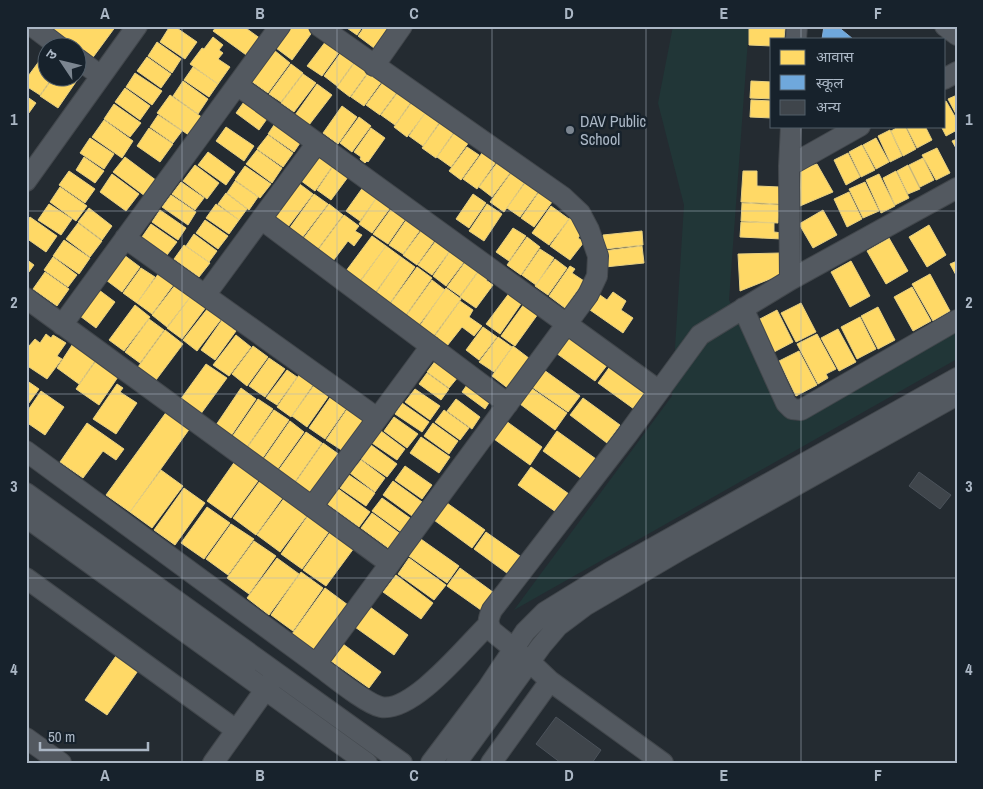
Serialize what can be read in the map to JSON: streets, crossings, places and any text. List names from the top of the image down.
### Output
{
  "places": ["DAV Public School"],
  "legend": ["आवास", "स्कूल", "अन्य"],
  "scale_bar": "50 m",
  "north": "top left",
  "grid": {
    "columns": [
      "A",
      "B",
      "C",
      "D",
      "E",
      "F"
    ],
    "rows": [
      "1",
      "2",
      "3",
      "4"
    ]
  }
}
